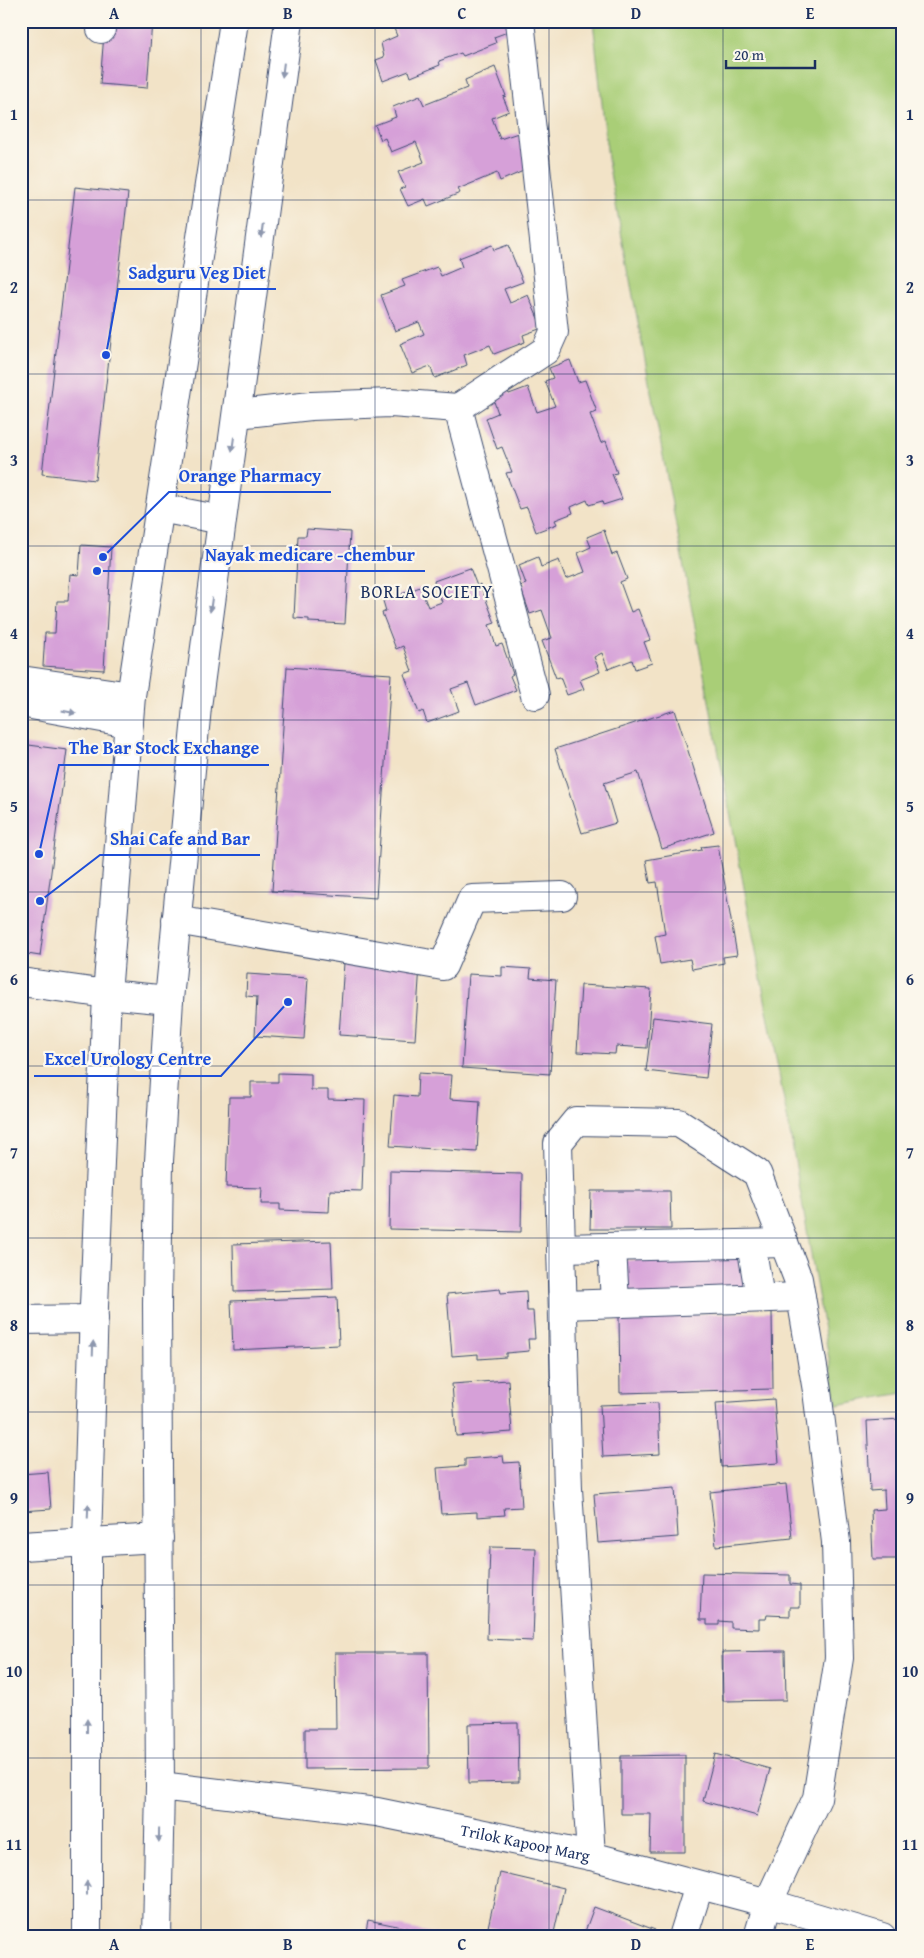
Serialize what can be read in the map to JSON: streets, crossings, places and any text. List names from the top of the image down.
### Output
{
  "streets": {
    "street": ["Trilok Kapoor Marg"]
  },
  "districts": ["BORLA SOCIETY"],
  "places": [
    "Sadguru Veg Diet",
    "Orange Pharmacy",
    "Nayak medicare -chembur",
    "The Bar Stock Exchange",
    "Shai Cafe and Bar",
    "Excel Urology Centre"
  ],
  "scale_bar": "20 m",
  "grid": {
    "columns": [
      "A",
      "B",
      "C",
      "D",
      "E"
    ],
    "rows": [
      "1",
      "2",
      "3",
      "4",
      "5",
      "6",
      "7",
      "8",
      "9",
      "10",
      "11"
    ]
  }
}
